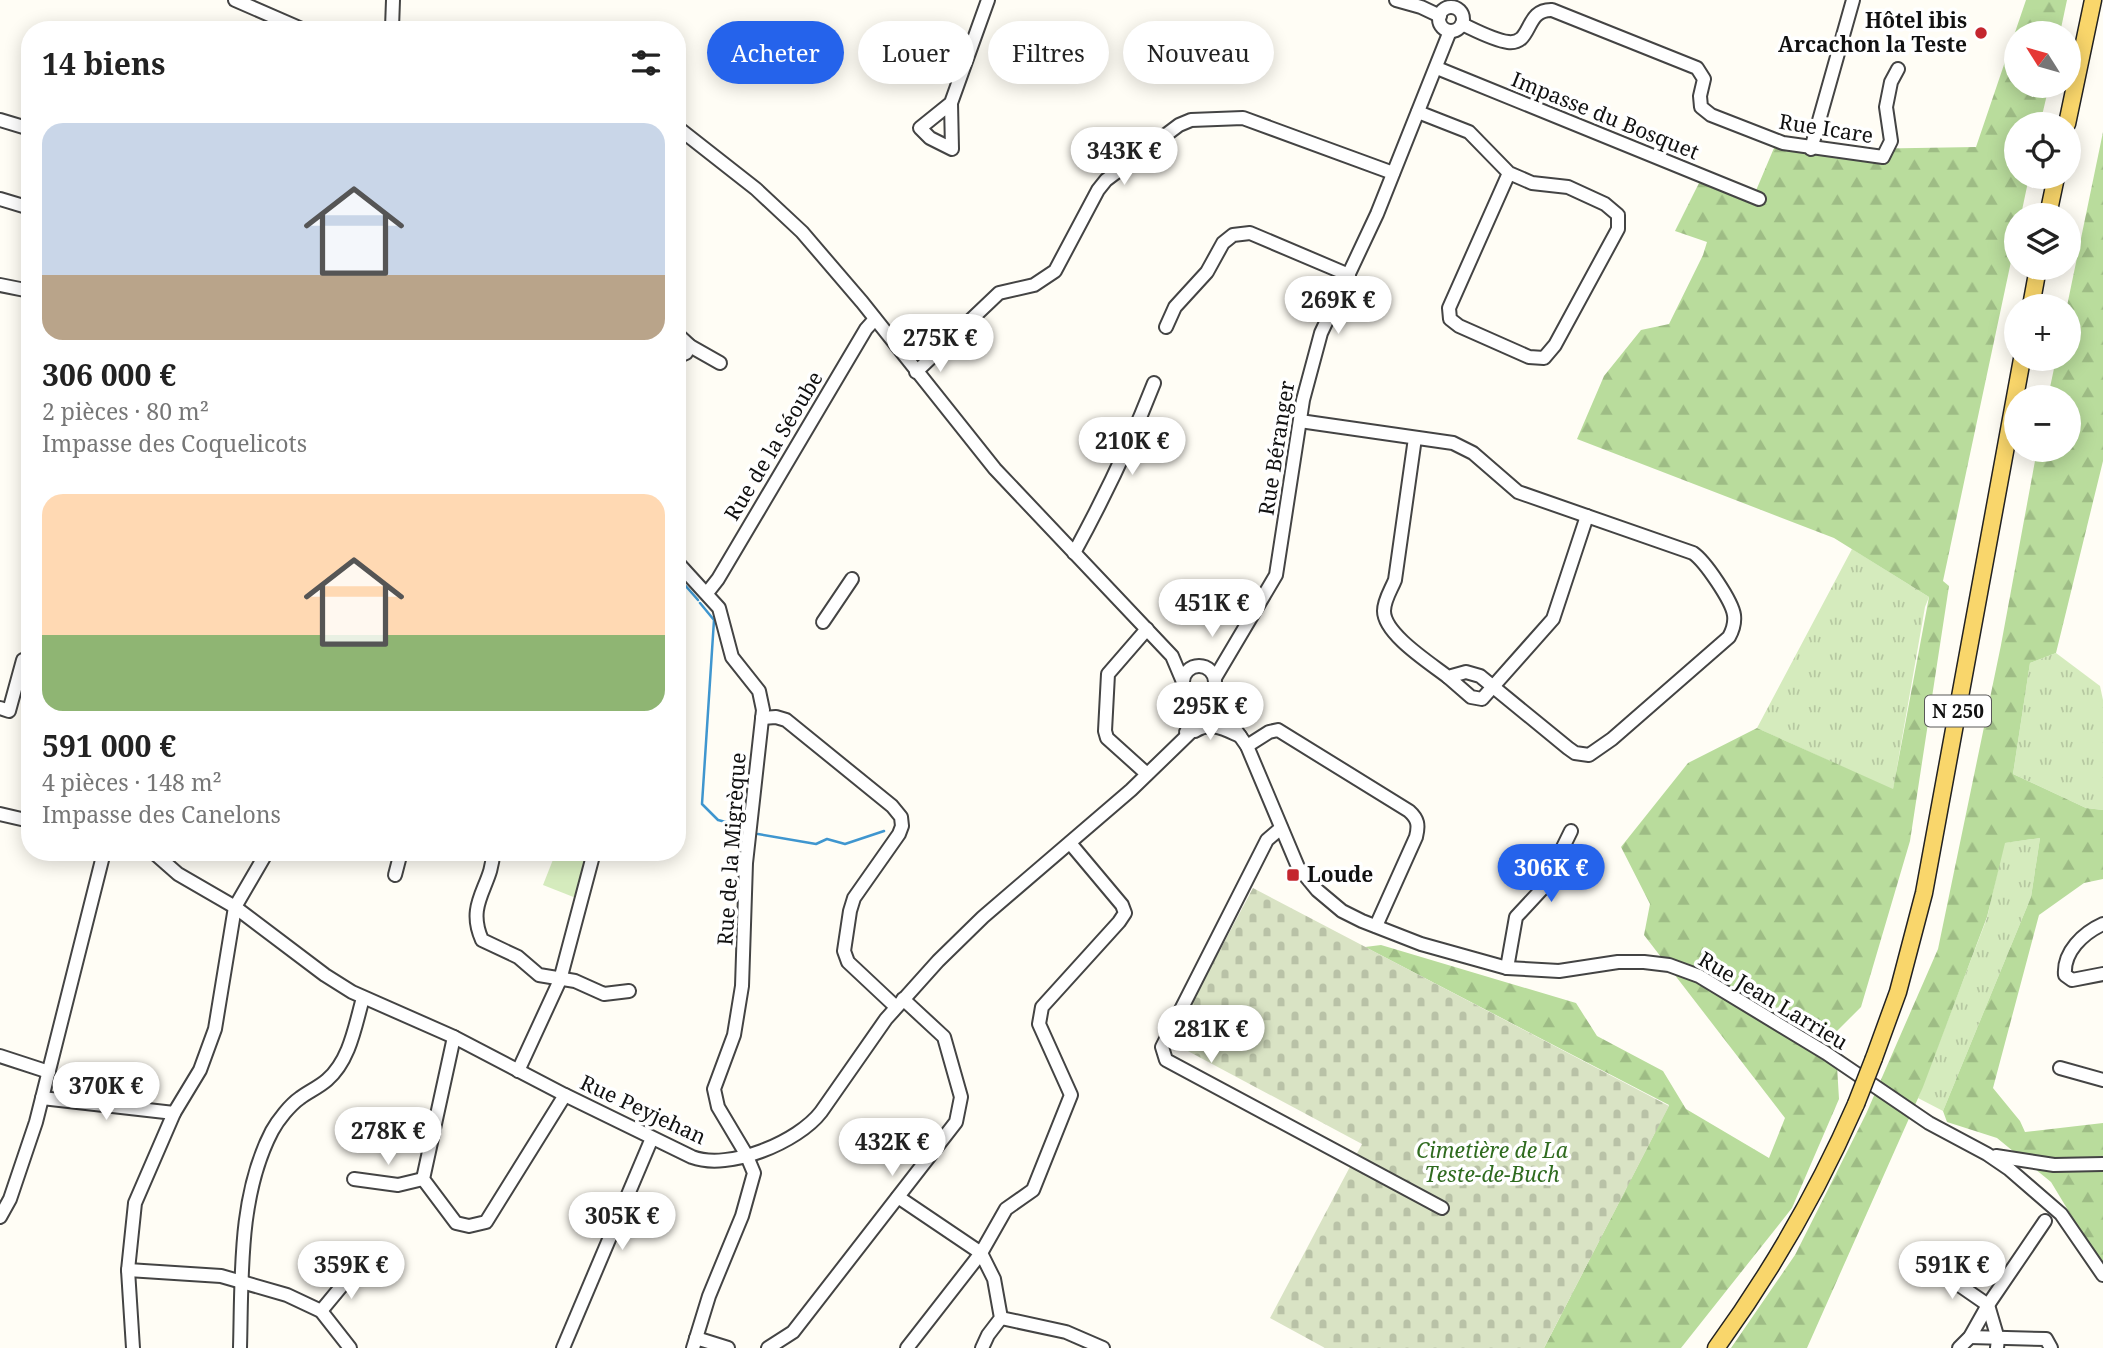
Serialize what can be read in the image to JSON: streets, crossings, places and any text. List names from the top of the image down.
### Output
{
  "streets": {
    "main road": ["N 250"],
    "street": [
      "Impasse du Bosquet",
      "Rue Icare",
      "Rue de la Séoube",
      "Rue Béranger",
      "Rue de la Migrèque",
      "Rue Jean Larrieu",
      "Rue Peyjehan"
    ]
  },
  "crossings": [
    ["Impasse du Bosquet", "Rue Béranger"],
    ["Rue Icare", "Rue Béranger"],
    ["Rue de la Séoube", "Rue de la Migrèque"],
    ["Rue Béranger", "Rue Jean Larrieu"],
    ["Rue Béranger", "Rue Peyjehan"],
    ["Rue de la Migrèque", "Rue Peyjehan"],
    ["Rue Jean Larrieu", "Rue Peyjehan"]
  ],
  "parks": ["Cimetière de La Teste-de-Buch"],
  "places": {
    "other": ["Hôtel ibis Arcachon la Teste"],
    "transit": ["Loude"]
  },
  "north": "top left",
  "page": {
    "map_buttons": ["+", "−"],
    "chip": [
      "Acheter",
      "Louer",
      "Filtres",
      "Nouveau"
    ],
    "heading": "14 biens",
    "list": [
      {
        "name": "306 000 €",
        "note": "2 pièces · 80 m² · Impasse des Coquelicots"
      },
      {
        "name": "591 000 €",
        "note": "4 pièces · 148 m² · Impasse des Canelons"
      }
    ],
    "price": [
      "343K €",
      "269K €",
      "275K €",
      "210K €",
      "451K €",
      "295K €",
      "306K €",
      "281K €",
      "370K €",
      "278K €",
      "432K €",
      "305K €",
      "359K €",
      "591K €"
    ]
  }
}
